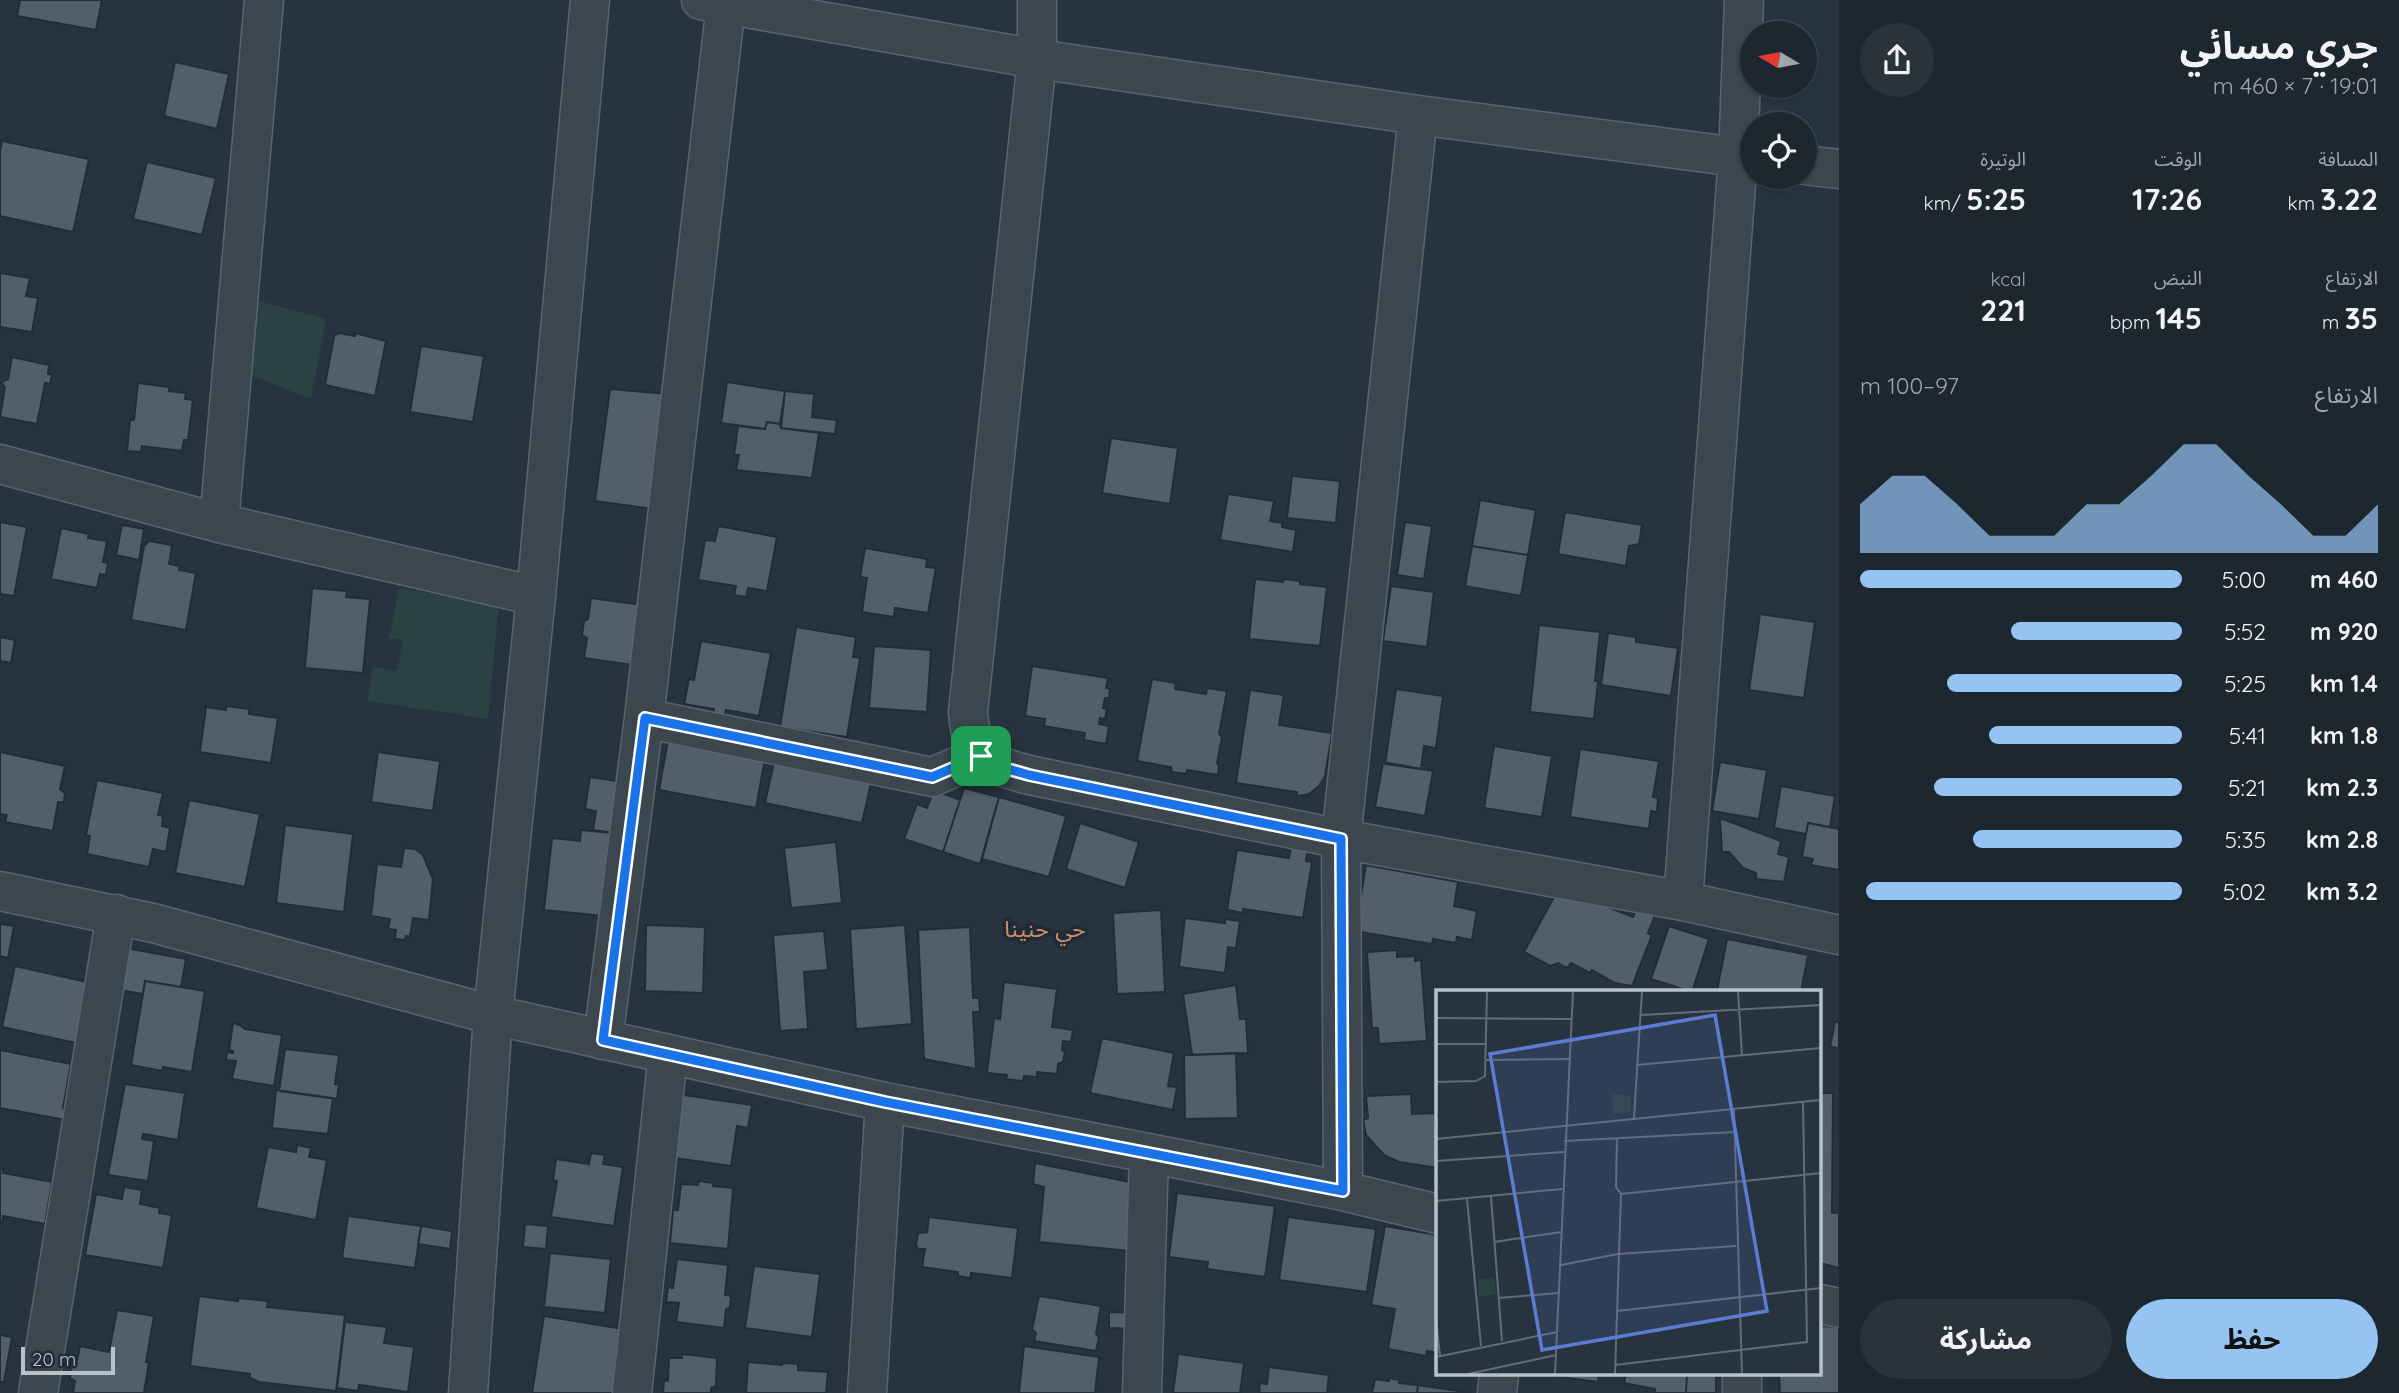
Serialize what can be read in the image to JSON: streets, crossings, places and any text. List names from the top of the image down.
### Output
{
  "districts": ["حي حنينا"],
  "scale_bar": "20 m",
  "north": "left",
  "page": {
    "heading": ["جري مسائي", "19:01 · 7 × 460 m"],
    "stats": [
      ["المسافة", "3.22 km"],
      ["الوقت", "17:26"],
      ["الوتيرة", "5:25 /km"],
      ["الارتفاع", "35 m"],
      ["النبض", "145 bpm"],
      ["kcal", "221"]
    ],
    "chart": ["الارتفاع", "97–100 m"],
    "list": [
      {
        "name": "460 m",
        "note": "5:00"
      },
      {
        "name": "920 m",
        "note": "5:52"
      },
      {
        "name": "1.4 km",
        "note": "5:25"
      },
      {
        "name": "1.8 km",
        "note": "5:41"
      },
      {
        "name": "2.3 km",
        "note": "5:21"
      },
      {
        "name": "2.8 km",
        "note": "5:35"
      },
      {
        "name": "3.2 km",
        "note": "5:02"
      }
    ],
    "buttons": ["حفظ", "مشاركة"],
    "scale": "20 m"
  }
}
